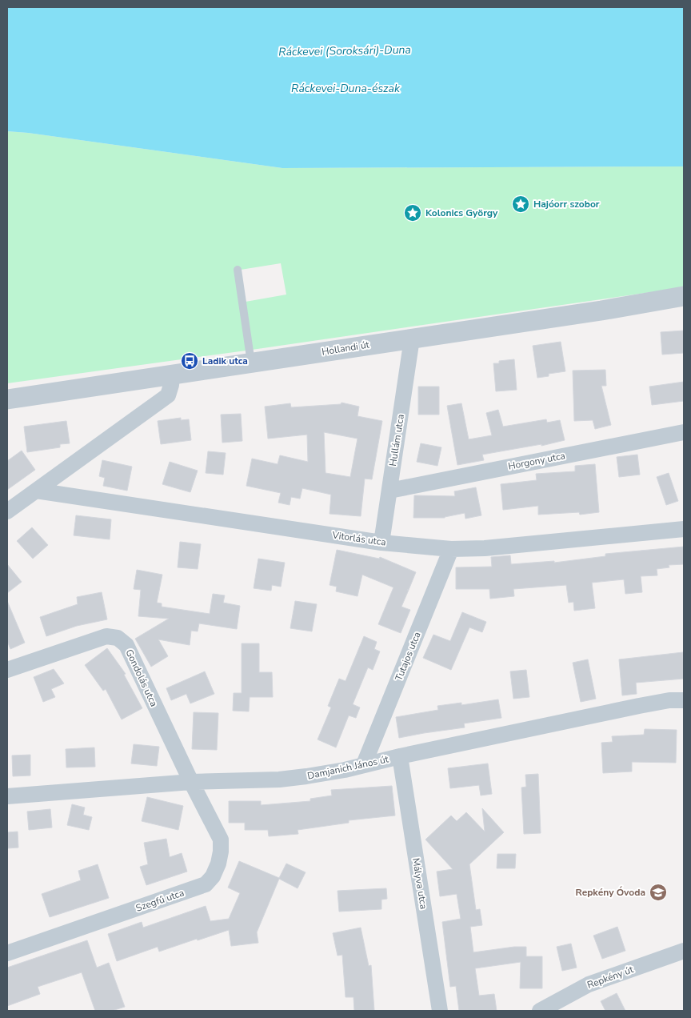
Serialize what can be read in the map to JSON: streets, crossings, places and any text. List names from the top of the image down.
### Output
{
  "streets": {
    "street": [
      "Hollandi út",
      "Hullám utca",
      "Horgony utca",
      "Vitorlás utca",
      "Tutajos utca",
      "Gondolás utca",
      "Damjanich János út",
      "Mályva utca",
      "Szegfű utca",
      "Repkény út"
    ]
  },
  "crossings": [
    ["Hollandi út", "Hullám utca"],
    ["Hullám utca", "Horgony utca"],
    ["Hullám utca", "Vitorlás utca"],
    ["Vitorlás utca", "Tutajos utca"],
    ["Tutajos utca", "Damjanich János út"],
    ["Gondolás utca", "Damjanich János út"],
    ["Gondolás utca", "Szegfű utca"],
    ["Damjanich János út", "Mályva utca"],
    ["Damjanich János út", "Szegfű utca"]
  ],
  "water": ["Ráckevei (Soroksári)-Duna", "Ráckevei-Duna-észak"],
  "places": {
    "place": ["Hajóorr szobor", "Kolonics György"],
    "bus stop": ["Ladik utca"],
    "school or university": ["Repkény Óvoda"]
  }
}
